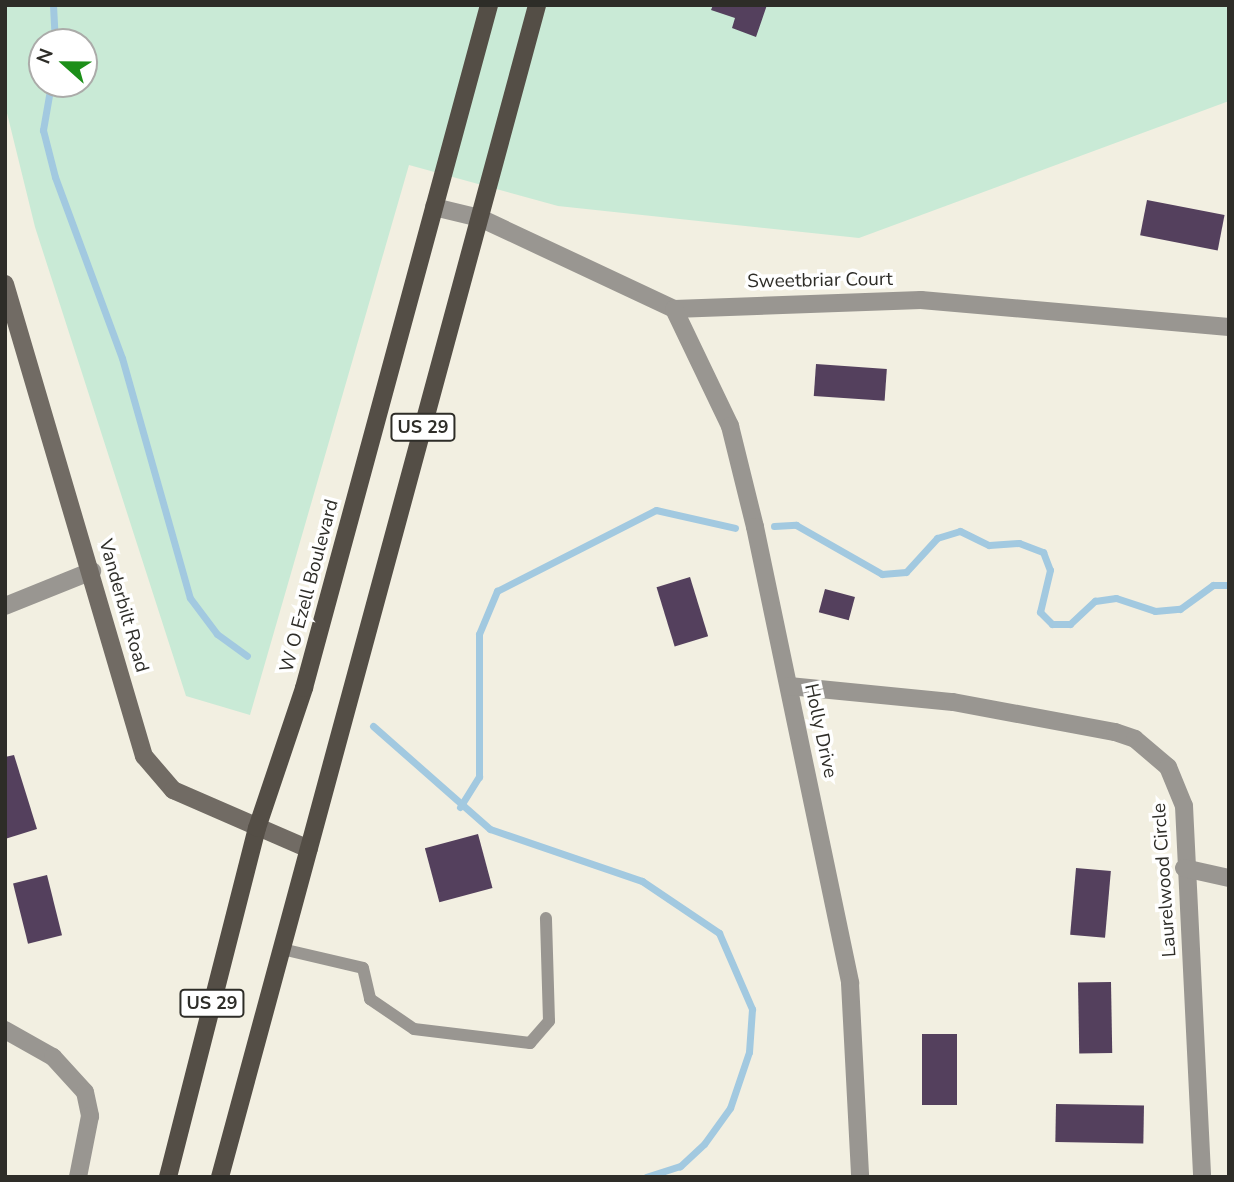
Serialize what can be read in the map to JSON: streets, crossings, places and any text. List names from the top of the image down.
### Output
{
  "streets": {
    "main road": ["US 29", "W O Ezell Boulevard"],
    "street": [
      "Sweetbriar Court",
      "Vanderbilt Road",
      "Holly Drive",
      "Laurelwood Circle"
    ]
  },
  "crossings": [
    ["Sweetbriar Court", "US 29"],
    ["Sweetbriar Court", "W O Ezell Boulevard"],
    ["Sweetbriar Court", "Holly Drive"],
    ["US 29", "Vanderbilt Road"],
    ["W O Ezell Boulevard", "Vanderbilt Road"],
    ["Holly Drive", "Laurelwood Circle"]
  ],
  "north": "left"
}
